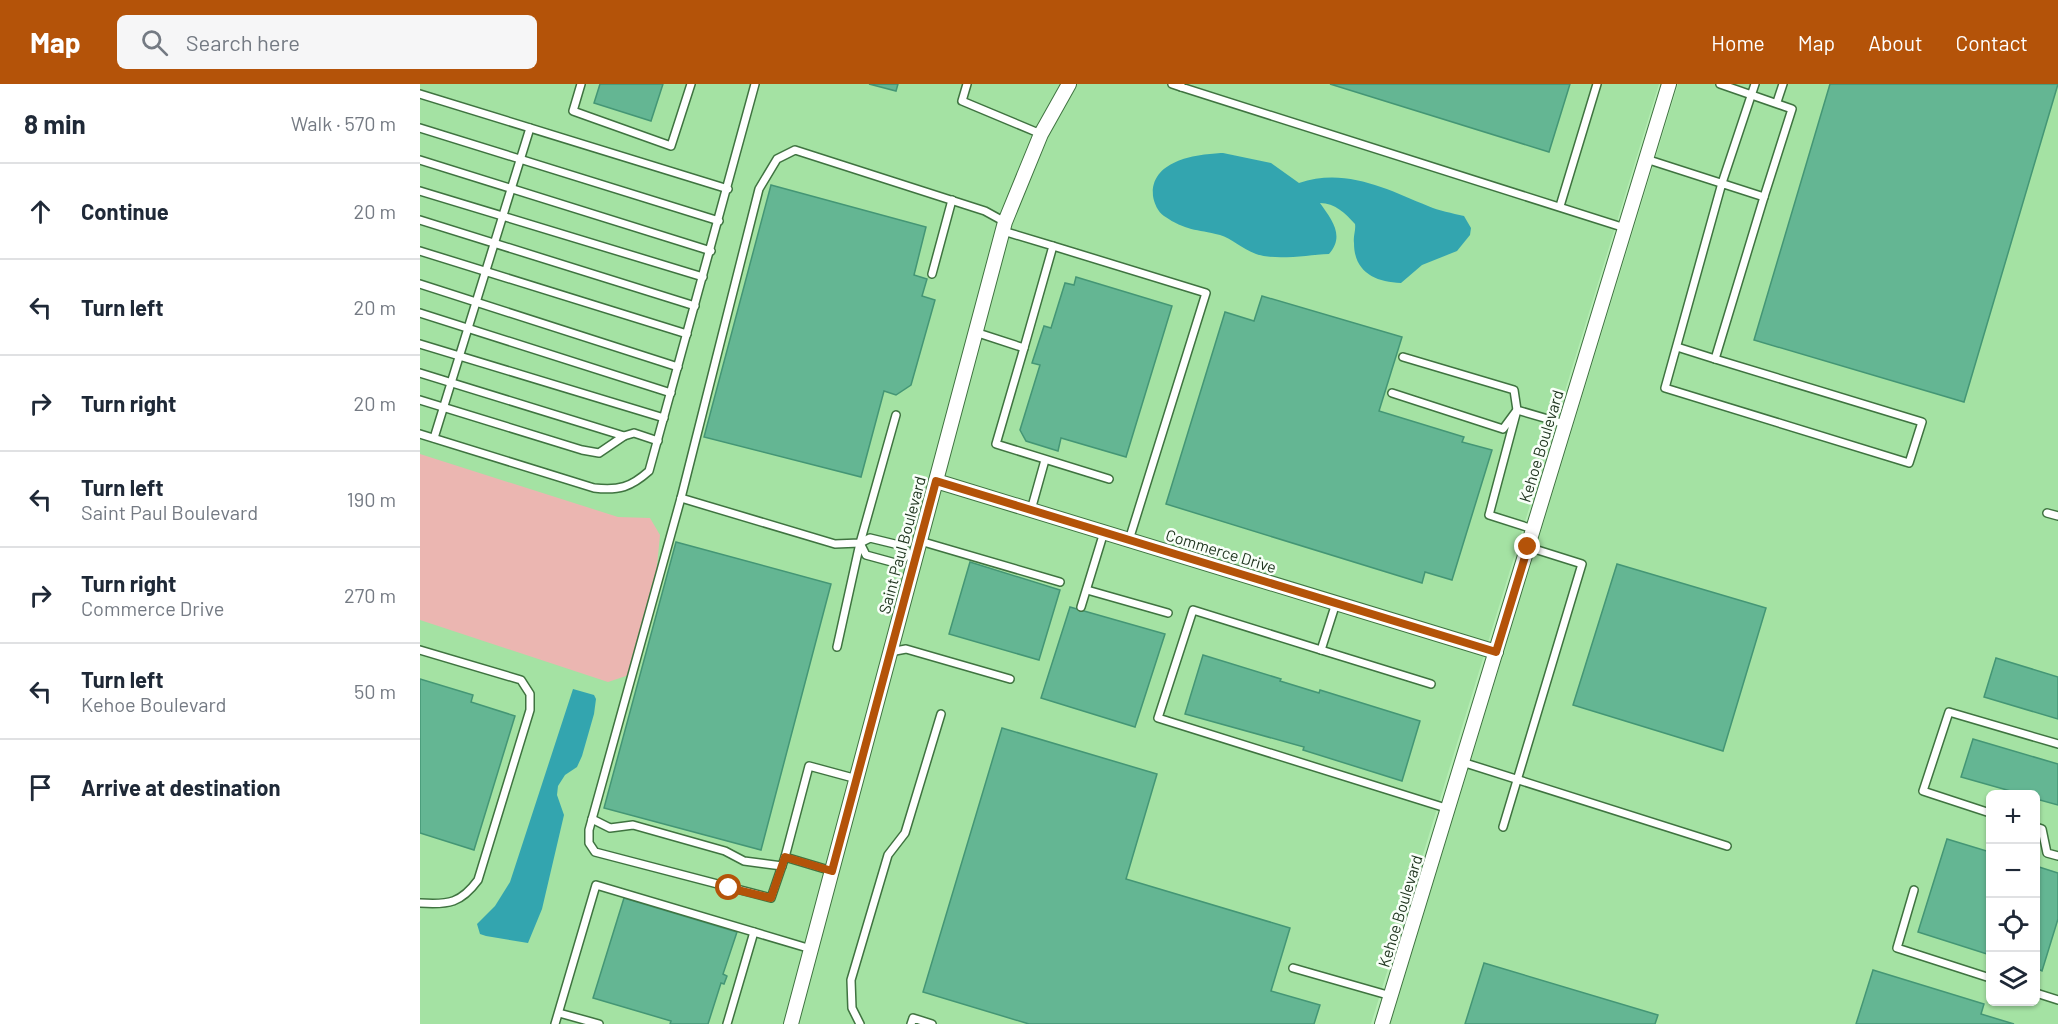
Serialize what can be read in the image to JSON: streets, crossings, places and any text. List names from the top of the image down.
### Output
{
  "streets": {
    "street": ["Kehoe Boulevard", "Saint Paul Boulevard", "Commerce Drive"]
  },
  "crossings": [
    ["Kehoe Boulevard", "Commerce Drive"],
    ["Saint Paul Boulevard", "Commerce Drive"]
  ],
  "page": {
    "header": "Map",
    "search": "Search here",
    "nav": [
      "Home",
      "Map",
      "About",
      "Contact"
    ],
    "heading": ["8 min", "Walk · 570 m"],
    "list": [
      ["Continue", "20 m"],
      ["Turn left", "20 m"],
      ["Turn right", "20 m"],
      ["Turn left", "Saint Paul Boulevard", "190 m"],
      ["Turn right", "Commerce Drive", "270 m"],
      ["Turn left", "Kehoe Boulevard", "50 m"],
      "Arrive at destination"
    ],
    "map_buttons": ["+", "−"]
  }
}
